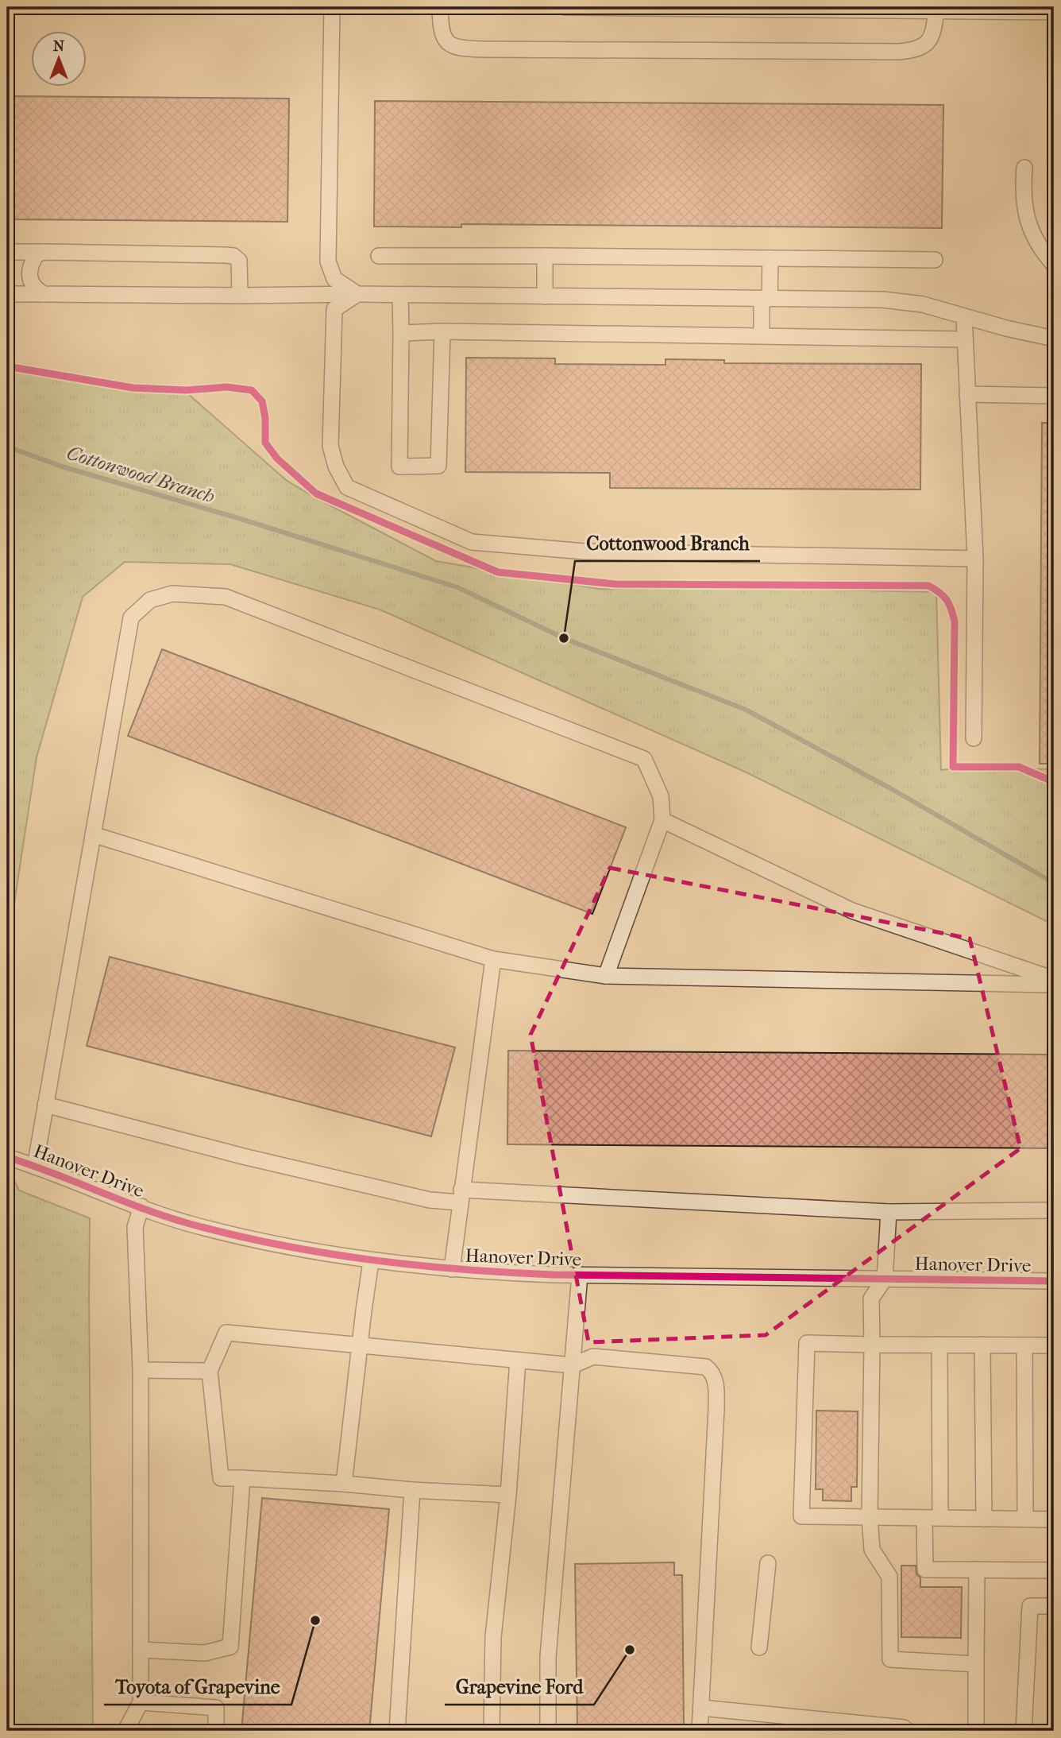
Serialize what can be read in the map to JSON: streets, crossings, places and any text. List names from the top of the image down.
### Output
{
  "streets": {
    "street": ["Hanover Drive"]
  },
  "water": ["Cottonwood Branch"],
  "places": ["Cottonwood Branch", "Toyota of Grapevine", "Grapevine Ford"],
  "north": "top"
}
